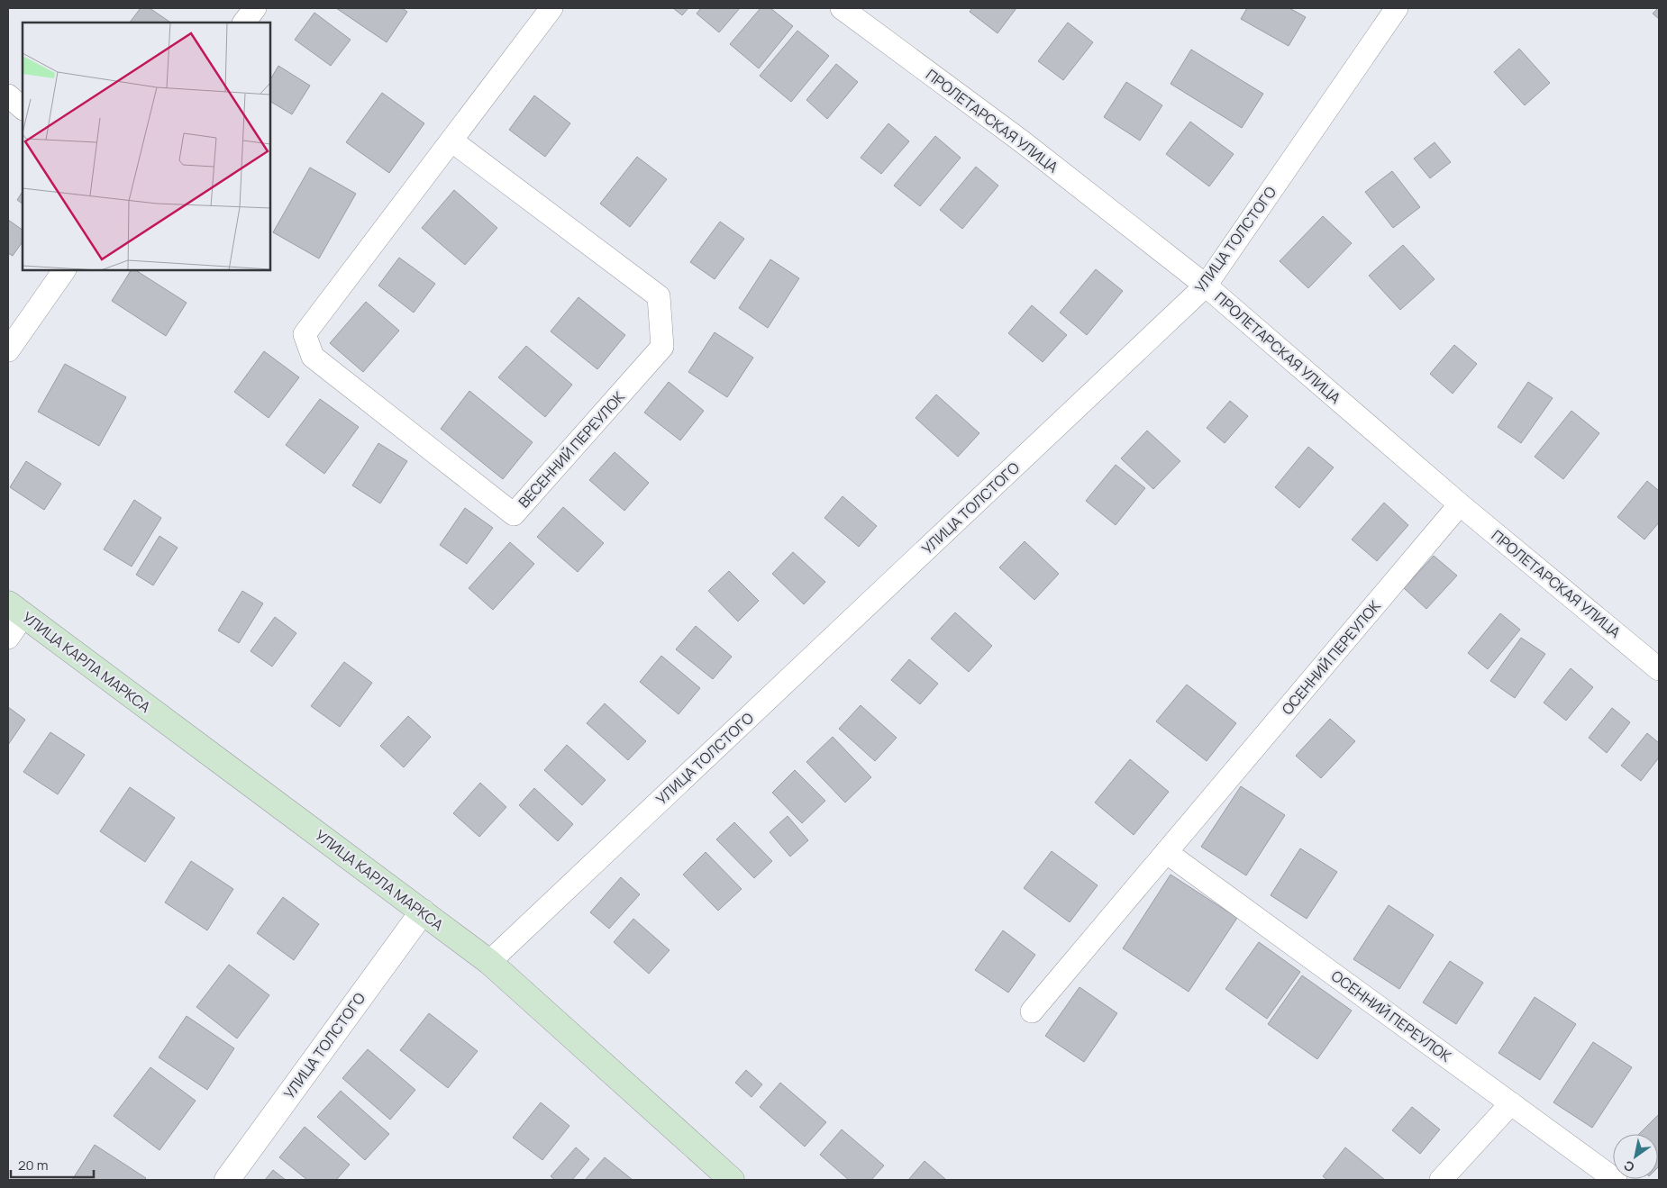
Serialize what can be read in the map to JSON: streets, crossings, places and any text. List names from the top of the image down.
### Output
{
  "streets": {
    "main road": ["УЛИЦА КАРЛА МАРКСА"],
    "street": [
      "ПРОЛЕТАРСКАЯ УЛИЦА",
      "УЛИЦА ТОЛСТОГО",
      "ВЕСЕННИЙ ПЕРЕУЛОК",
      "ОСЕННИЙ ПЕРЕУЛОК"
    ]
  },
  "crossings": [
    ["ПРОЛЕТАРСКАЯ УЛИЦА", "УЛИЦА ТОЛСТОГО"],
    ["ПРОЛЕТАРСКАЯ УЛИЦА", "ОСЕННИЙ ПЕРЕУЛОК"],
    ["УЛИЦА ТОЛСТОГО", "УЛИЦА КАРЛА МАРКСА"]
  ],
  "scale_bar": "20 m",
  "north": "bottom left"
}
